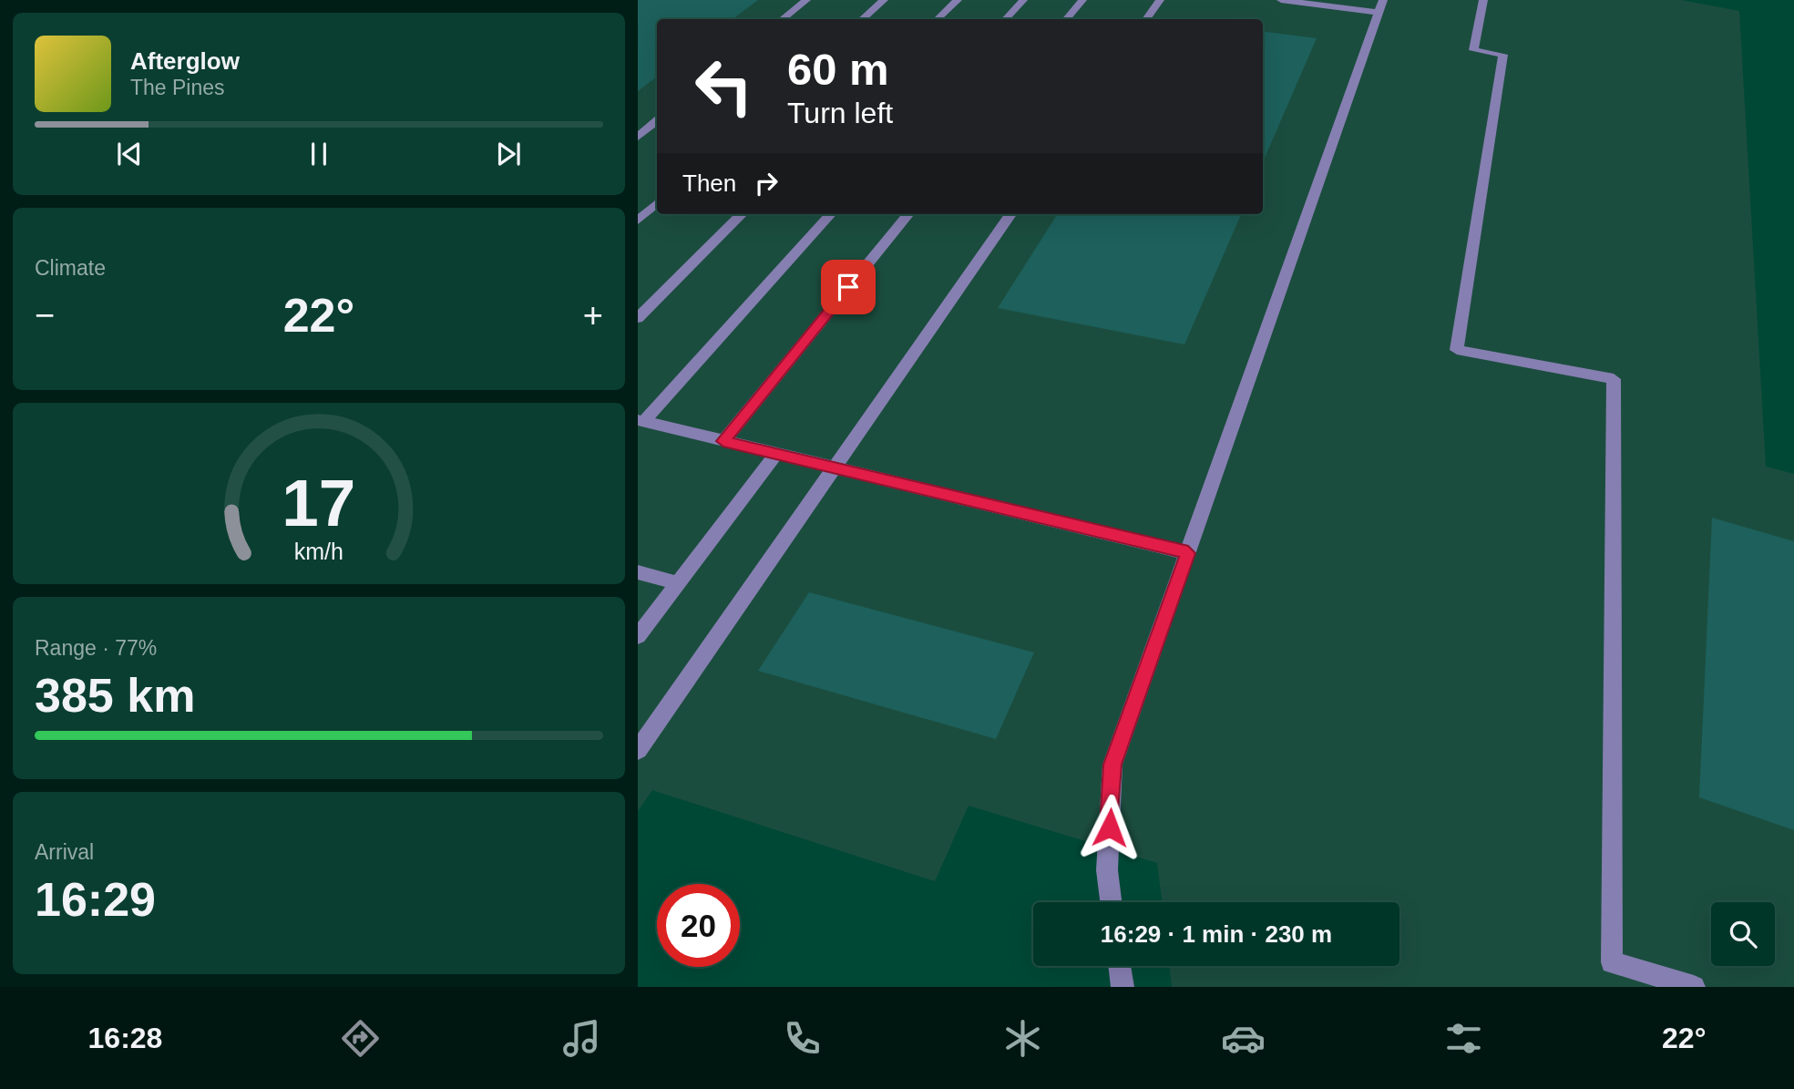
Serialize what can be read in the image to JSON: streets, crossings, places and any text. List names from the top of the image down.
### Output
{
  "page": {
    "turn": ["60 m", "Turn left"],
    "song": ["Afterglow", "The Pines"],
    "then": "Then",
    "tile": [
      "Climate",
      ["Range · 77%", "385 km"],
      ["Arrival", "16:29"]
    ],
    "heat": ["−", "22°", "+"],
    "limit": "20",
    "trip": "16:29 · 1 min · 230 m",
    "tabs": ["16:28", "22°"],
    "gauge": ["17", "km/h"]
  }
}
